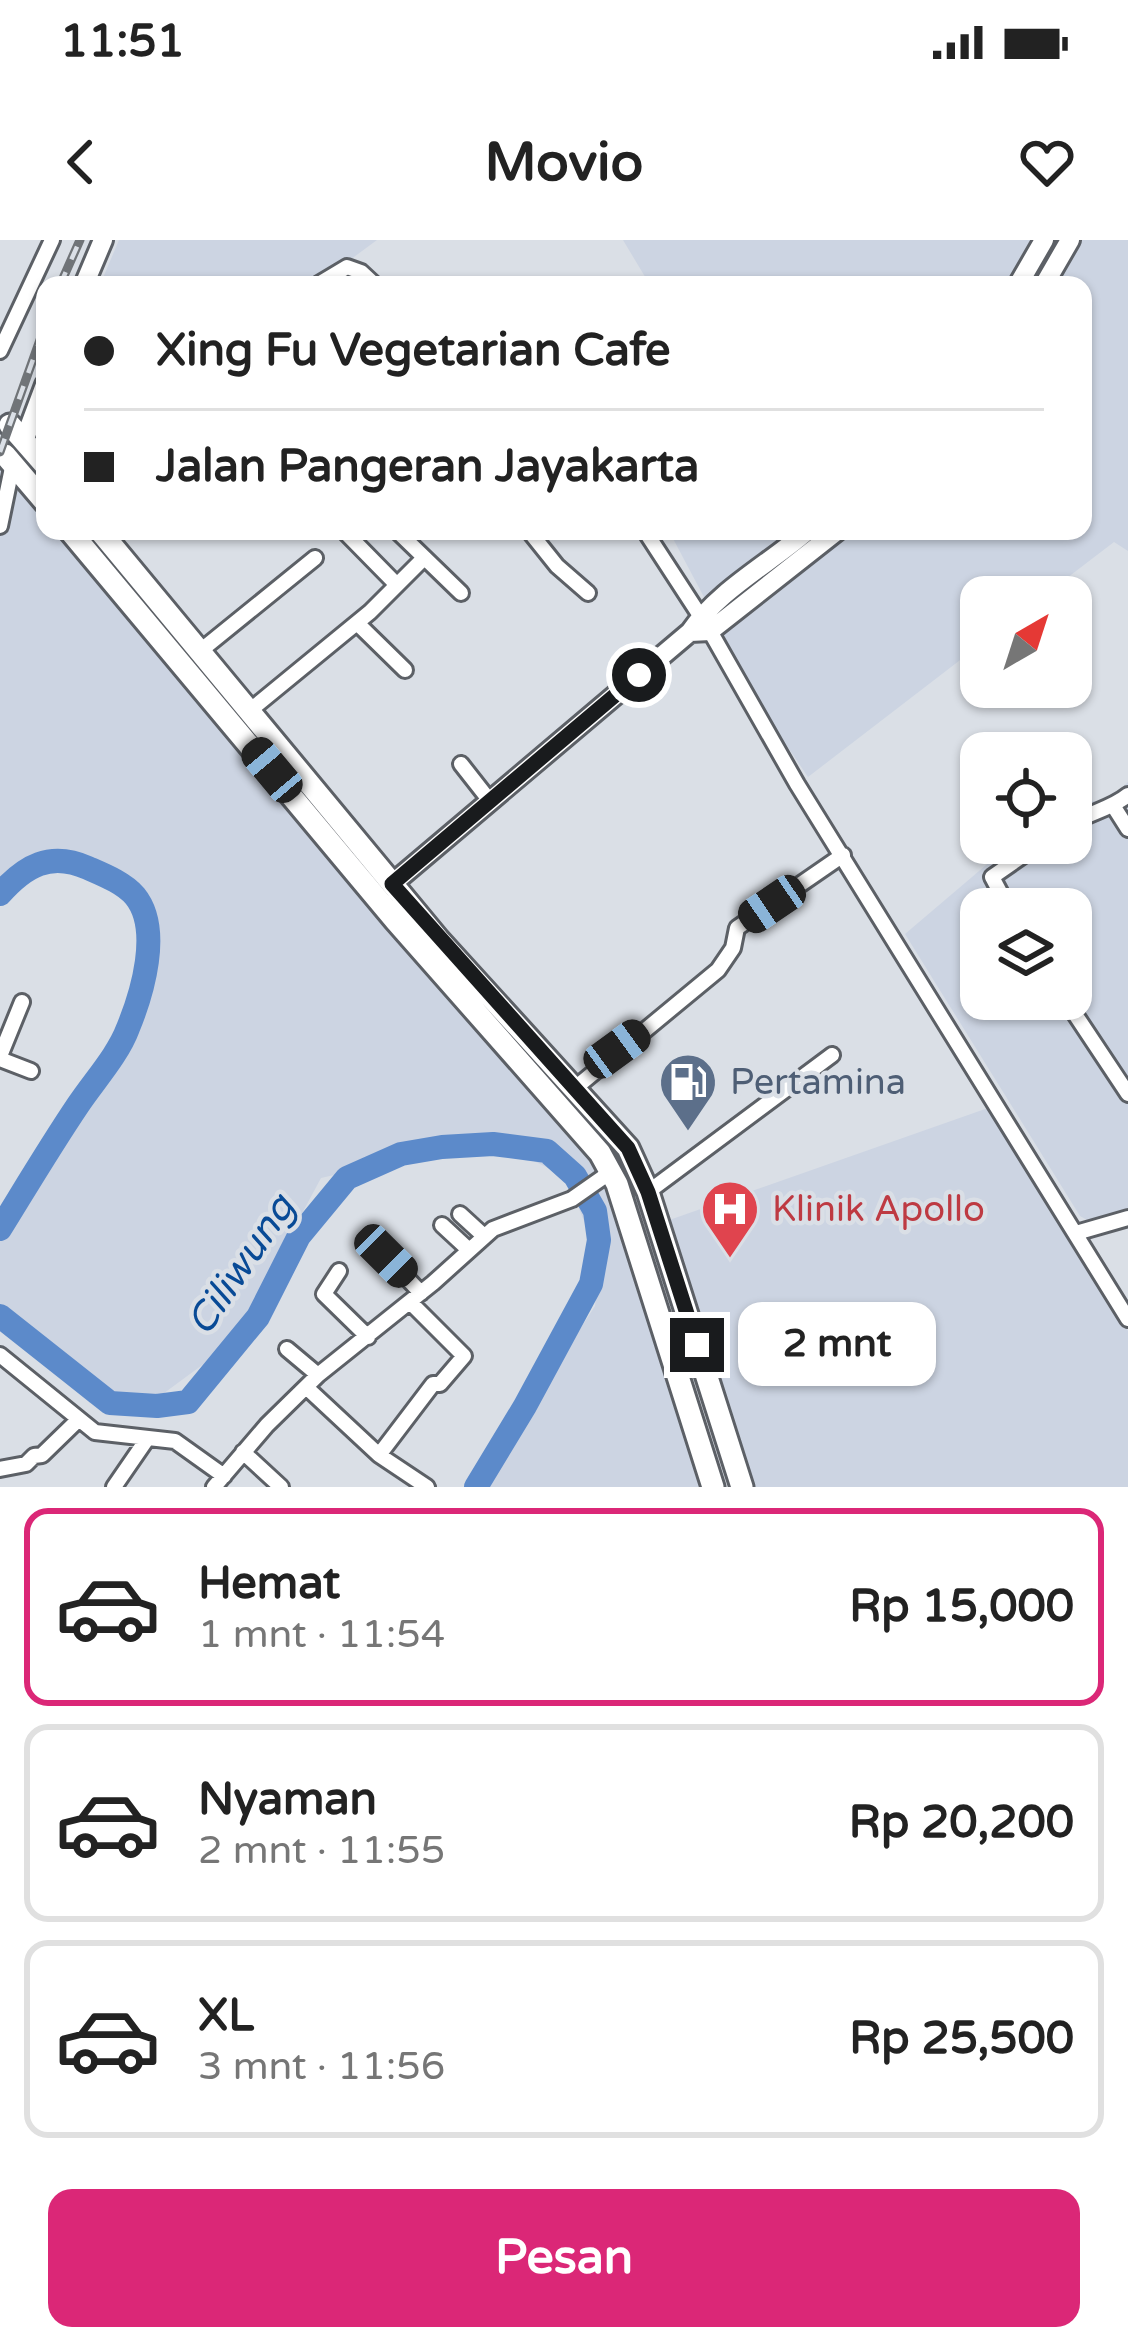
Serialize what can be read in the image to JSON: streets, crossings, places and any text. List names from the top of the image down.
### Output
{
  "water": ["Ciliwung"],
  "places": {
    "fuel station": ["Pertamina"],
    "hospital": ["Klinik Apollo"]
  },
  "north": "top right",
  "page": {
    "status": "11:51",
    "header": "Movio",
    "banner": ["Xing Fu Vegetarian Cafe", "Jalan Pangeran Jayakarta"],
    "bubble": "2 mnt",
    "list": [
      {
        "name": "Hemat",
        "note": "1 mnt · 11:54",
        "value": "Rp 15,000"
      },
      {
        "name": "Nyaman",
        "note": "2 mnt · 11:55",
        "value": "Rp 20,200"
      },
      {
        "name": "XL",
        "note": "3 mnt · 11:56",
        "value": "Rp 25,500"
      }
    ],
    "buttons": "Pesan"
  }
}
